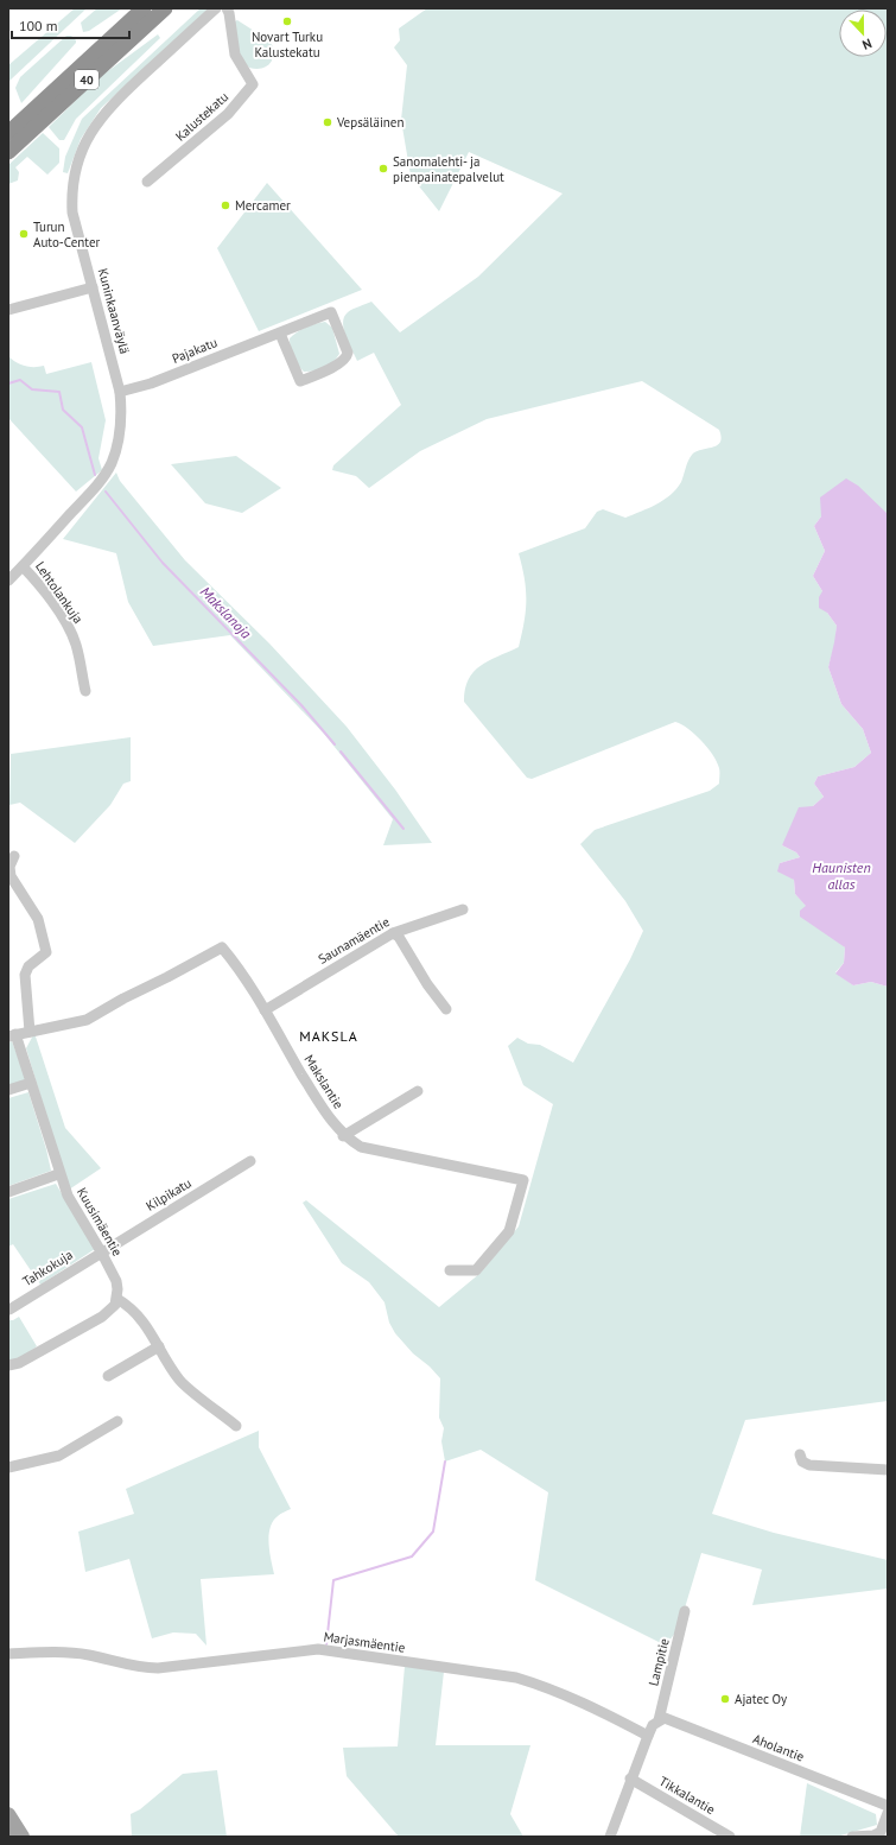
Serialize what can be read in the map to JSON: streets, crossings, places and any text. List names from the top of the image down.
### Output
{
  "streets": {
    "highway": ["40"],
    "street": [
      "Kalustekatu",
      "Kuninkaanväylä",
      "Pajakatu",
      "Lehtolankuja",
      "Saunamäentie",
      "Makslantie",
      "Kilpikatu",
      "Kuusimäentie",
      "Tahkokuja",
      "Marjasmäentie",
      "Lampitie",
      "Aholantie",
      "Tikkalantie"
    ]
  },
  "crossings": [
    ["Kuninkaanväylä", "Pajakatu"],
    ["Kuninkaanväylä", "Lehtolankuja"],
    ["Saunamäentie", "Makslantie"],
    ["Makslantie", "Kuusimäentie"],
    ["Kilpikatu", "Kuusimäentie"],
    ["Kilpikatu", "Tahkokuja"],
    ["Kuusimäentie", "Tahkokuja"],
    ["Lampitie", "Aholantie"]
  ],
  "districts": ["MAKSLA"],
  "water": ["Makslanoja", "Haunisten allas"],
  "places": [
    "Novart Turku Kalustekatu",
    "Vepsäläinen",
    "Sanomalehti- ja pienpainatepalvelut",
    "Mercamer",
    "Turun Auto-Center",
    "Ajatec Oy"
  ],
  "scale_bar": "100 m",
  "north": "bottom"
}
